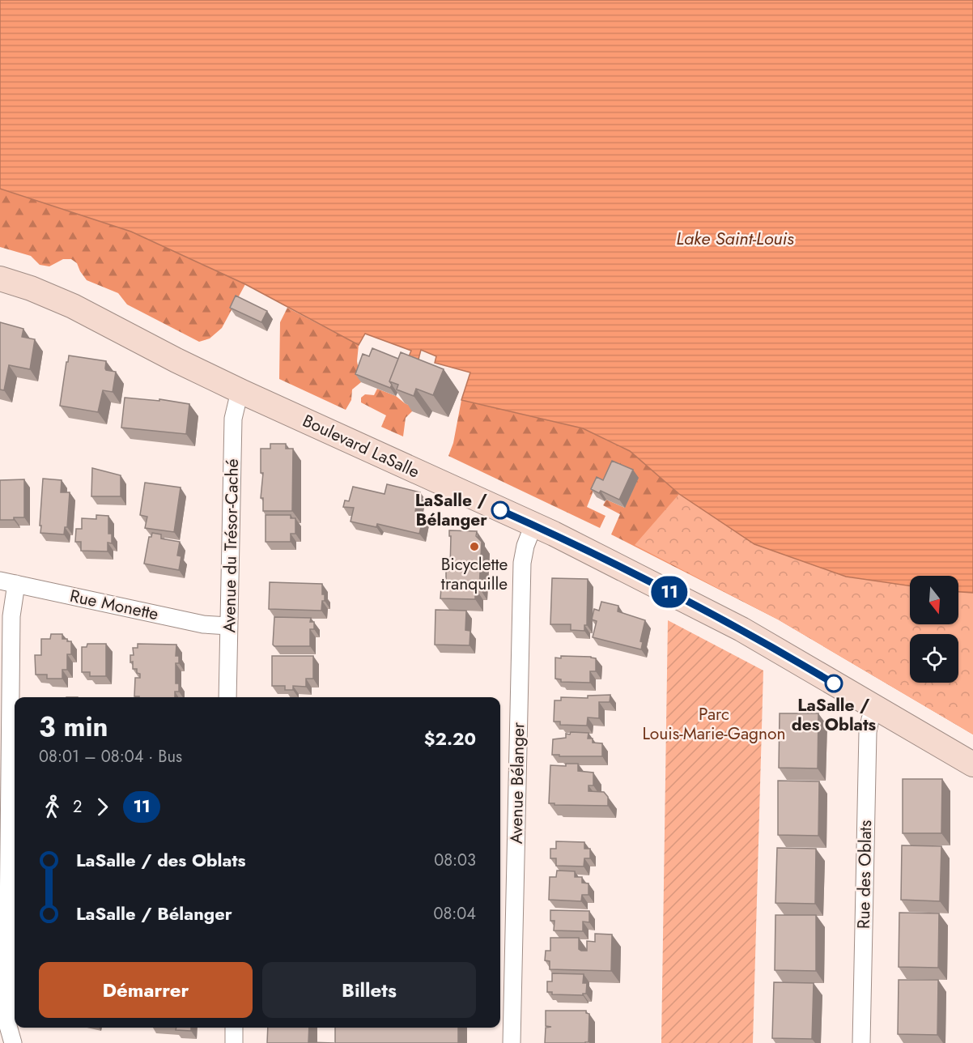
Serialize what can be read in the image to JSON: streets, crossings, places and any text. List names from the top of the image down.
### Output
{
  "streets": {
    "main road": ["Boulevard LaSalle"],
    "street": [
      "Avenue du Trésor-Caché",
      "Rue Monette",
      "Avenue Bélanger",
      "Rue des Oblats"
    ]
  },
  "crossings": [
    ["Boulevard LaSalle", "Avenue du Trésor-Caché"],
    ["Boulevard LaSalle", "Avenue Bélanger"],
    ["Boulevard LaSalle", "Rue des Oblats"],
    ["Avenue du Trésor-Caché", "Rue Monette"]
  ],
  "water": ["Lake Saint-Louis"],
  "parks": ["Parc Louis-Marie-Gagnon"],
  "places": ["LaSalle / Bélanger", "Bicyclette tranquille", "LaSalle / des Oblats"],
  "lines": ["bus line 11"],
  "north": "bottom",
  "page": {
    "on_map": "11",
    "heading": ["3 min", "08:01 – 08:04 · Bus", "$2.20"],
    "legs": ["2", "11"],
    "list": [
      {
        "name": "LaSalle / des Oblats",
        "value": "08:03"
      },
      {
        "name": "LaSalle / Bélanger",
        "value": "08:04"
      }
    ],
    "buttons": ["Démarrer", "Billets"]
  }
}
